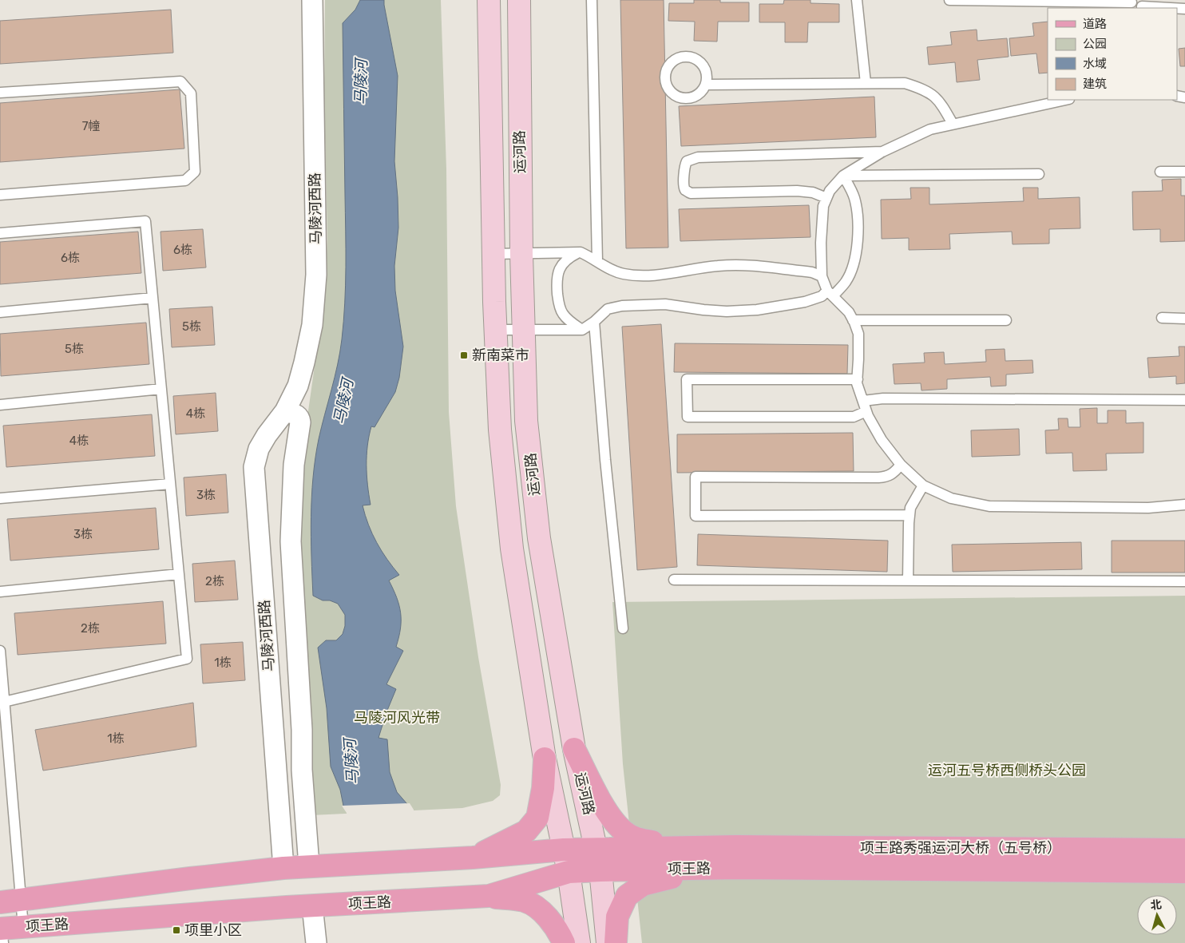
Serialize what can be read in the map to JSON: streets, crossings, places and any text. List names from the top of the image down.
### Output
{
  "streets": {
    "main road": ["项王路秀强运河大桥（五号桥）", "项王路"],
    "street": ["运河路", "马陵河西路"]
  },
  "crossings": [
    ["运河路", "项王路"],
    ["马陵河西路", "项王路"],
    ["项王路秀强运河大桥（五号桥）", "项王路"]
  ],
  "water": ["马陵河"],
  "parks": ["马陵河风光带", "运河五号桥西侧桥头公园"],
  "places": {
    "transit": ["新南菜市", "项里小区"]
  },
  "house_numbers": [
    "7幢",
    "6栋",
    "6栋",
    "5栋",
    "5栋",
    "4栋",
    "4栋",
    "3栋",
    "3栋",
    "2栋",
    "2栋",
    "1栋",
    "1栋"
  ],
  "legend": [
    "道路",
    "公园",
    "水域",
    "建筑"
  ],
  "north": "top"
}
